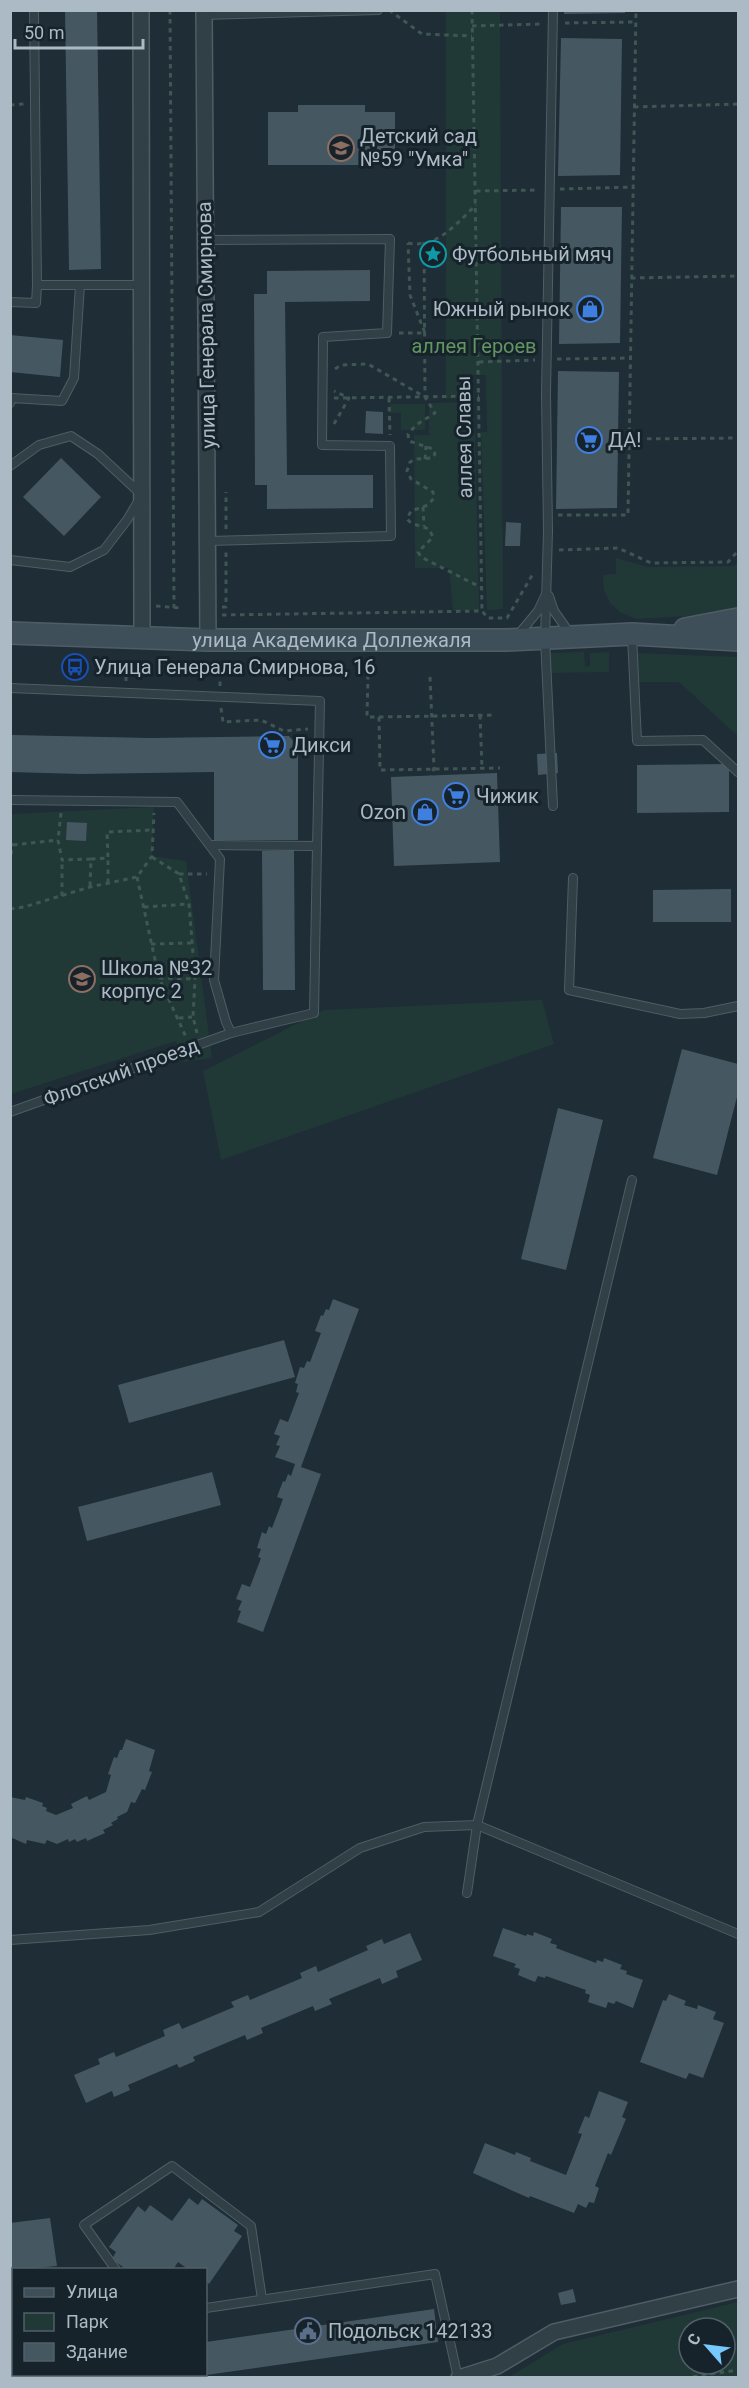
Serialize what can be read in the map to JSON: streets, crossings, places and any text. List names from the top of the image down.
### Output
{
  "streets": {
    "main road": ["улица Академика Доллежаля"],
    "street": ["улица Генерала Смирнова"],
    "lane": ["Флотский проезд"],
    "path": ["аллея Славы"]
  },
  "crossings": [
    ["улица Генерала Смирнова", "улица Академика Доллежаля"]
  ],
  "parks": ["аллея Героев"],
  "places": {
    "school or university": ["Детский сад №59 \"Умка\"", "Школа №32 корпус 2"],
    "place": ["Футбольный мяч"],
    "shop": ["Южный рынок", "Ozon"],
    "supermarket": ["ДА!", "Дикси", "Чижик"],
    "bus stop": ["Улица Генерала Смирнова, 16"],
    "public building": ["Подольск 142133"]
  },
  "legend": ["Улица", "Парк", "Здание"],
  "scale_bar": "50 m",
  "north": "top left"
}
